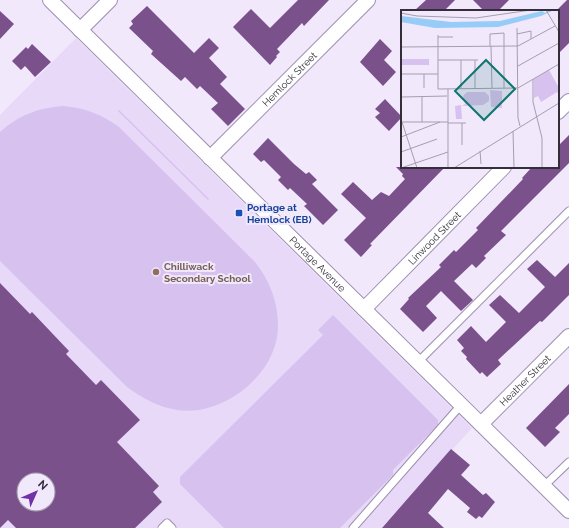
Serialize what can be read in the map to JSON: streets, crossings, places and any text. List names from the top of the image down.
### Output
{
  "streets": {
    "street": [
      "Hemlock Street",
      "Linwood Street",
      "Portage Avenue",
      "Heather Street"
    ]
  },
  "crossings": [
    ["Hemlock Street", "Portage Avenue"],
    ["Linwood Street", "Portage Avenue"],
    ["Portage Avenue", "Heather Street"]
  ],
  "places": {
    "transit": ["Portage at Hemlock (EB)"],
    "other": ["Chilliwack Secondary School"]
  },
  "north": "top right"
}
